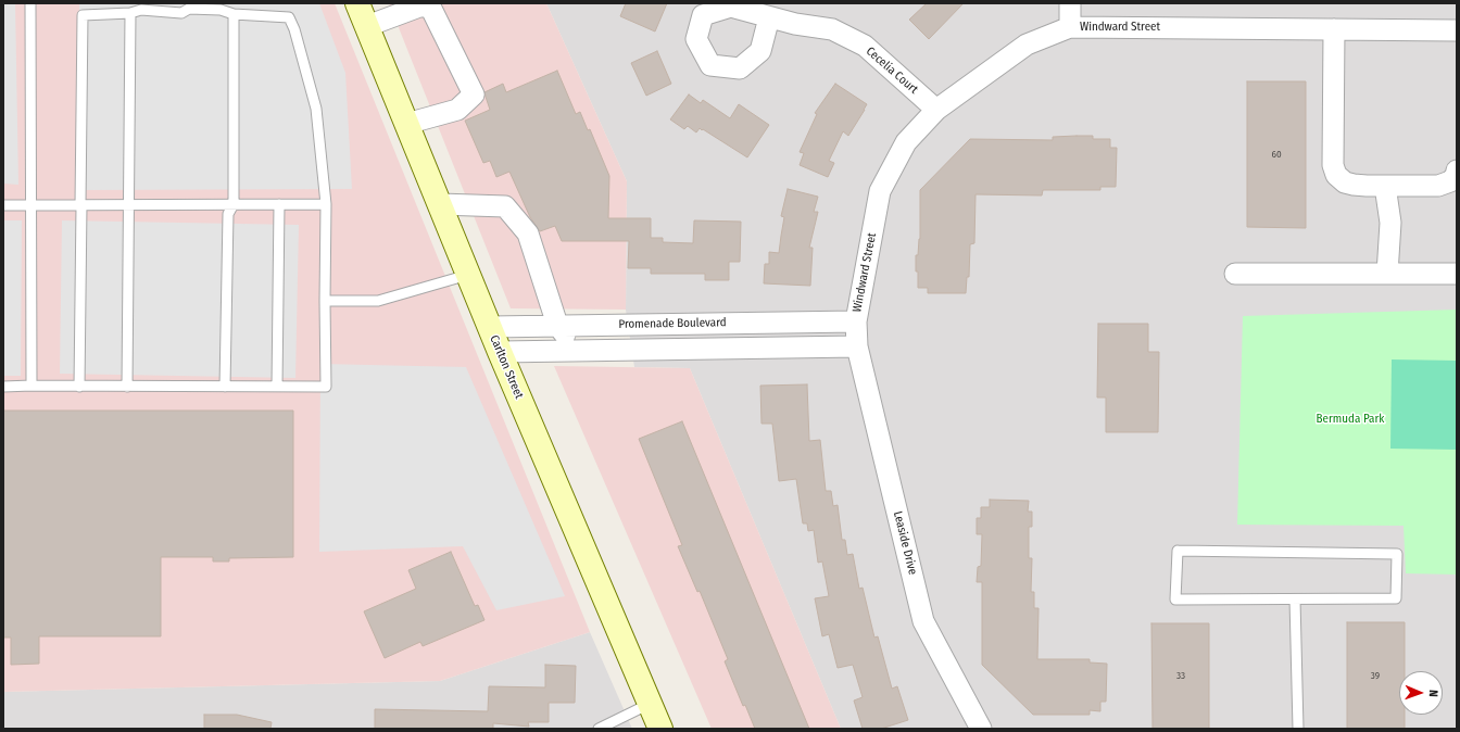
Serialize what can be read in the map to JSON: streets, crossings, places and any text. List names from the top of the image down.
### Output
{
  "streets": {
    "main road": ["Carlton Street"],
    "street": [
      "Windward Street",
      "Cecelia Court",
      "Promenade Boulevard",
      "Leaside Drive"
    ]
  },
  "crossings": [
    ["Windward Street", "Cecelia Court"],
    ["Windward Street", "Promenade Boulevard"],
    ["Windward Street", "Leaside Drive"],
    ["Promenade Boulevard", "Carlton Street"]
  ],
  "parks": ["Bermuda Park"],
  "house_numbers": ["60", "33", "39"],
  "north": "right"
}
